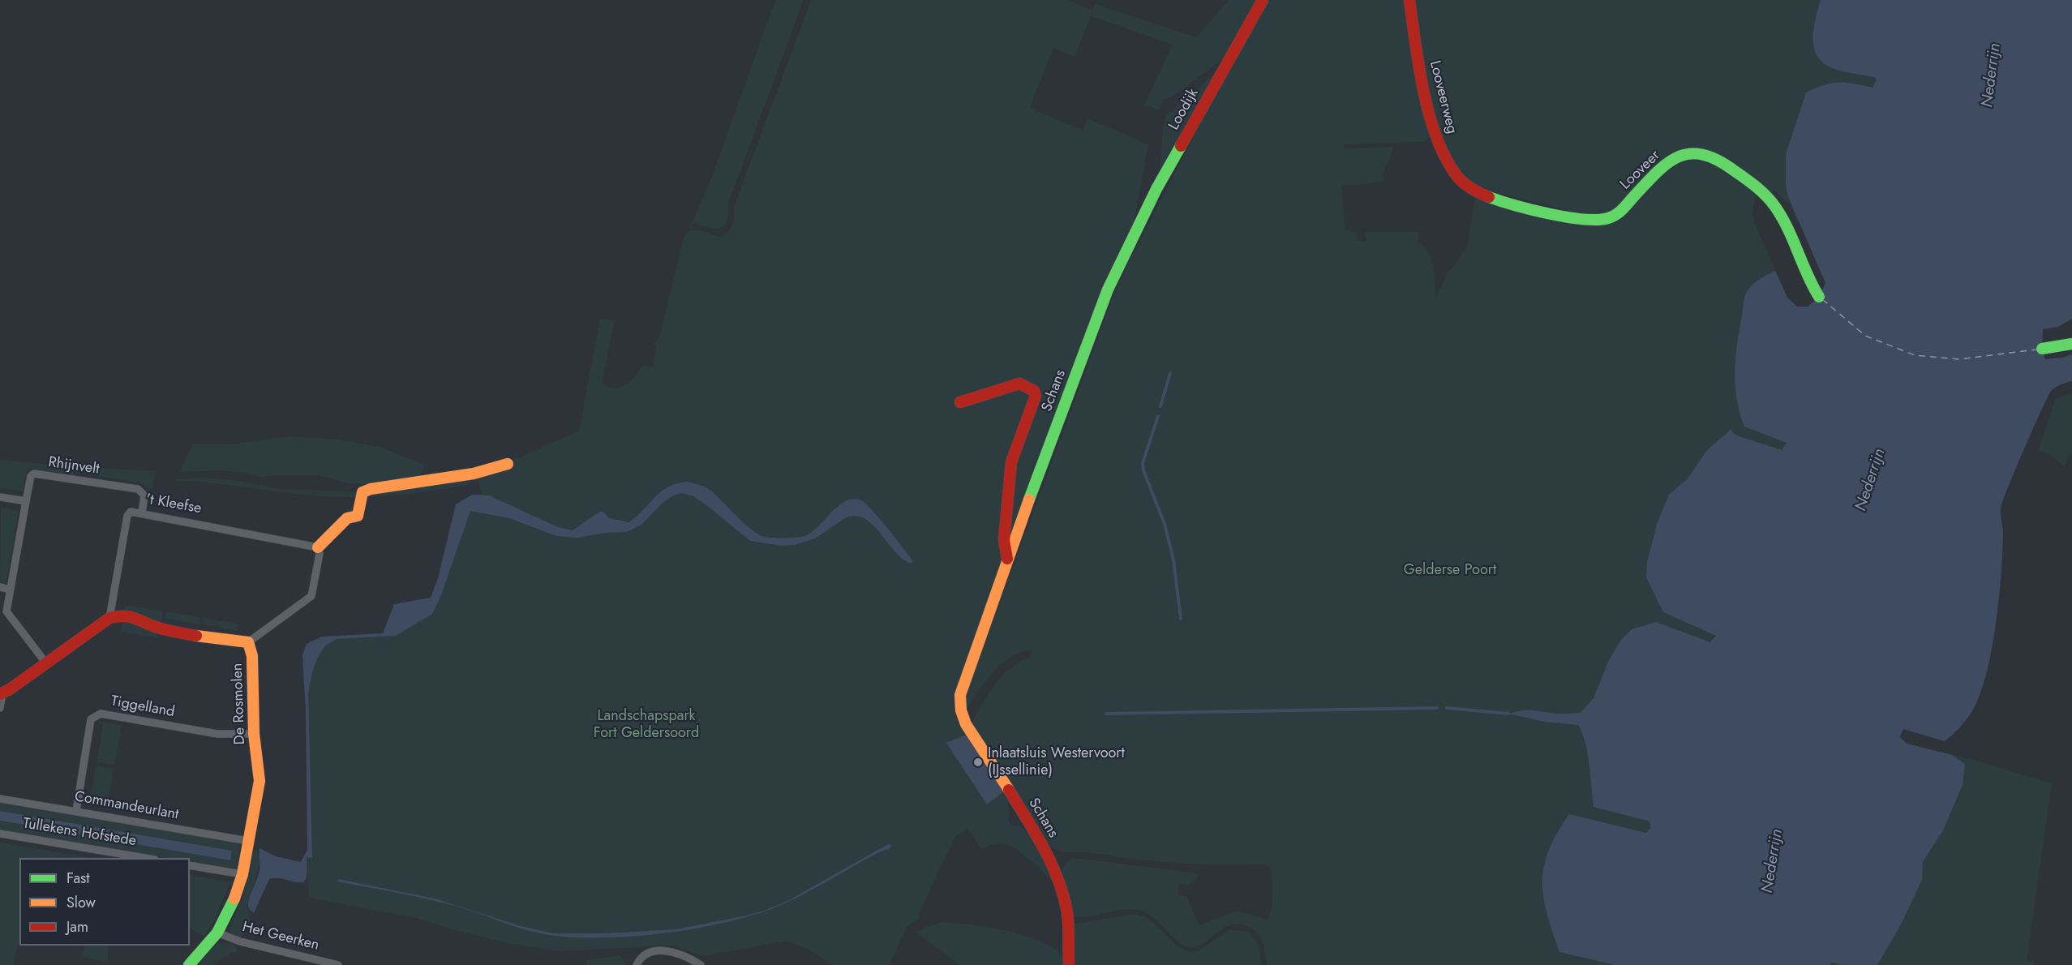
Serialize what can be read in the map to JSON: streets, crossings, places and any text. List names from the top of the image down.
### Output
{
  "streets": {
    "street": [
      "Looveerweg",
      "Loodijk",
      "Looveer",
      "Schans",
      "Rhijnvelt",
      "'t Kleefse",
      "De Rosmolen",
      "Tiggelland",
      "Commandeurlant",
      "Tullekens Hofstede",
      "Het Geerken"
    ]
  },
  "crossings": [
    ["Looveerweg", "Looveer"],
    ["Loodijk", "Schans"],
    ["Rhijnvelt", "'t Kleefse"],
    ["'t Kleefse", "De Rosmolen"],
    ["De Rosmolen", "Tiggelland"],
    ["De Rosmolen", "Commandeurlant"],
    ["De Rosmolen", "Het Geerken"],
    ["Tiggelland", "Commandeurlant"]
  ],
  "water": ["Nederrijn"],
  "parks": ["Gelderse Poort", "Landschapspark Fort Geldersoord"],
  "places": ["Inlaatsluis Westervoort (IJssellinie)"],
  "legend": ["Fast", "Slow", "Jam"]
}
